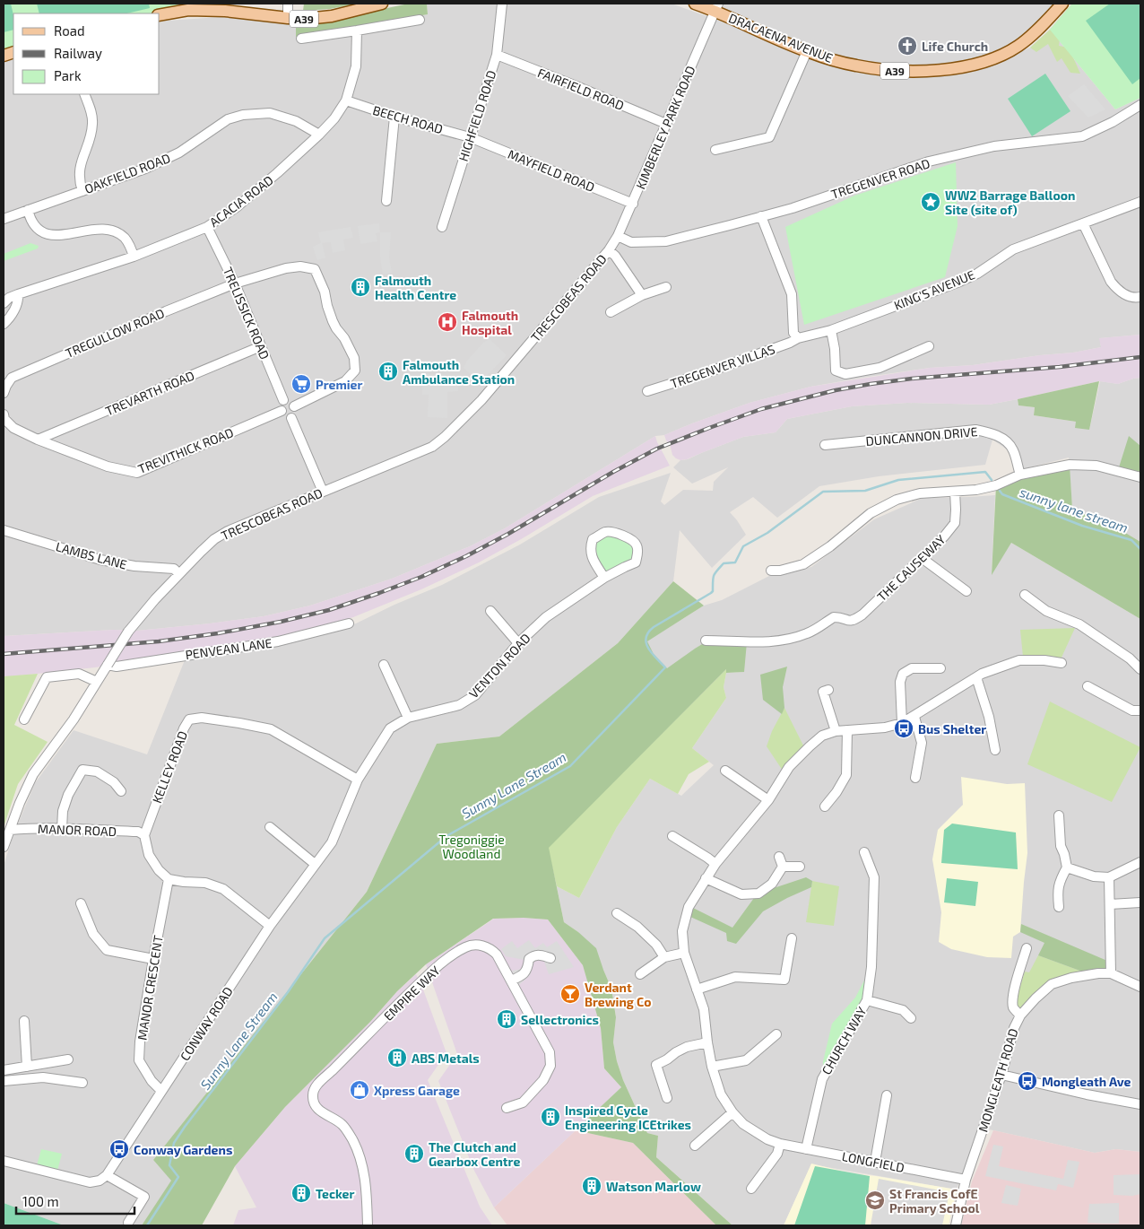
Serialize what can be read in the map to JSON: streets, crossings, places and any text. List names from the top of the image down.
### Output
{
  "streets": {
    "main road": ["A39", "DRACAENA AVENUE"],
    "street": [
      "FAIRFIELD ROAD",
      "HIGHFIELD ROAD",
      "BEECH ROAD",
      "KIMBERLEY PARK ROAD",
      "MAYFIELD ROAD",
      "OAKFIELD ROAD",
      "TREGENVER ROAD",
      "ACACIA ROAD",
      "KING'S AVENUE",
      "TRESCOBEAS ROAD",
      "TRELISSICK ROAD",
      "TREGULLOW ROAD",
      "TREGENVER VILLAS",
      "TREVARTH ROAD",
      "DUNCANNON DRIVE",
      "TREVITHICK ROAD",
      "LAMBS LANE",
      "THE CAUSEWAY",
      "PENVEAN LANE",
      "VENTON ROAD",
      "KELLEY ROAD",
      "MANOR ROAD",
      "MANOR CRESCENT",
      "EMPIRE WAY",
      "CONWAY ROAD",
      "CHURCH WAY",
      "MONGLEATH ROAD",
      "LONGFIELD"
    ]
  },
  "crossings": [
    ["DRACAENA AVENUE", "KIMBERLEY PARK ROAD"],
    ["FAIRFIELD ROAD", "HIGHFIELD ROAD"],
    ["FAIRFIELD ROAD", "KIMBERLEY PARK ROAD"],
    ["HIGHFIELD ROAD", "BEECH ROAD"],
    ["HIGHFIELD ROAD", "MAYFIELD ROAD"],
    ["BEECH ROAD", "MAYFIELD ROAD"],
    ["BEECH ROAD", "ACACIA ROAD"],
    ["KIMBERLEY PARK ROAD", "MAYFIELD ROAD"],
    ["KIMBERLEY PARK ROAD", "TREGENVER ROAD"],
    ["KIMBERLEY PARK ROAD", "TRESCOBEAS ROAD"],
    ["OAKFIELD ROAD", "ACACIA ROAD"],
    ["ACACIA ROAD", "TRELISSICK ROAD"],
    ["KING'S AVENUE", "TREGENVER VILLAS"],
    ["TRESCOBEAS ROAD", "LAMBS LANE"],
    ["TRESCOBEAS ROAD", "PENVEAN LANE"],
    ["TRESCOBEAS ROAD", "MANOR ROAD"],
    ["TRELISSICK ROAD", "TREGULLOW ROAD"],
    ["TRELISSICK ROAD", "TREVARTH ROAD"],
    ["TRELISSICK ROAD", "TREVITHICK ROAD"],
    ["TREGULLOW ROAD", "TREVITHICK ROAD"],
    ["TREVARTH ROAD", "TREVITHICK ROAD"],
    ["VENTON ROAD", "KELLEY ROAD"],
    ["VENTON ROAD", "CONWAY ROAD"],
    ["KELLEY ROAD", "MANOR ROAD"],
    ["KELLEY ROAD", "CONWAY ROAD"],
    ["MANOR CRESCENT", "CONWAY ROAD"],
    ["CHURCH WAY", "LONGFIELD"],
    ["MONGLEATH ROAD", "LONGFIELD"]
  ],
  "water": ["sunny lane stream", "Sunny Lane Stream"],
  "parks": ["Tregoniggie Woodland"],
  "places": {
    "church": ["Life Church"],
    "place": ["WW2 Barrage Balloon Site (site of)"],
    "building": [
      "Falmouth Health Centre",
      "Falmouth Ambulance Station",
      "Sellectronics",
      "ABS Metals",
      "Inspired Cycle Engineering ICEtrikes",
      "The Clutch and Gearbox Centre",
      "Watson Marlow",
      "Tecker"
    ],
    "hospital": ["Falmouth Hospital"],
    "supermarket": ["Premier"],
    "bus stop": ["Bus Shelter", "Mongleath Ave", "Conway Gardens"],
    "bar": ["Verdant Brewing Co"],
    "shop": ["Xpress Garage"],
    "school or university": ["St Francis CofE Primary School"]
  },
  "legend": ["Road", "Railway", "Park"],
  "scale_bar": "100 m"
}
